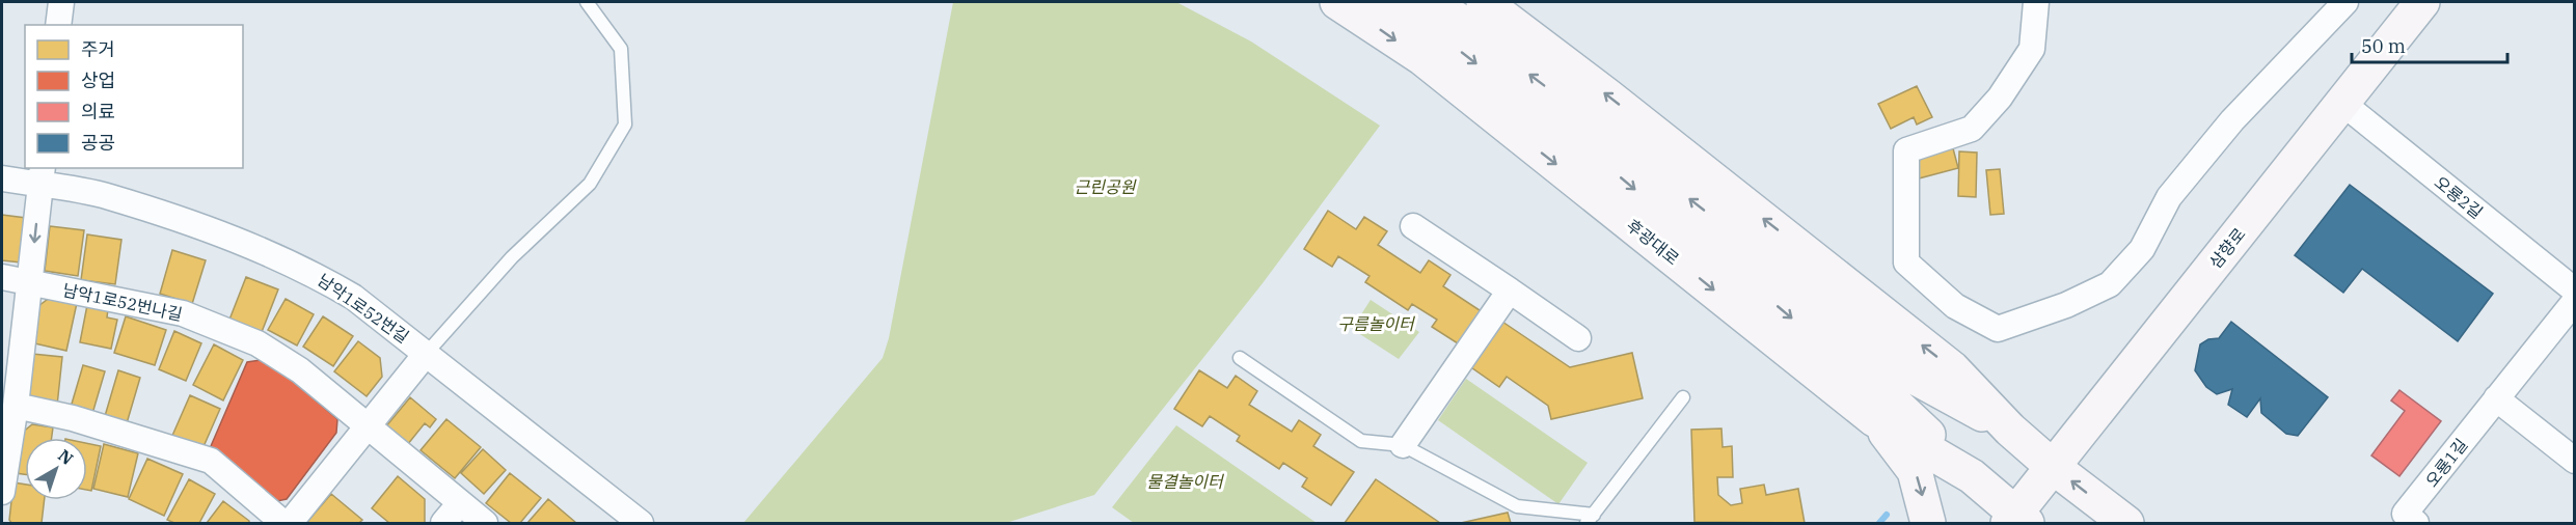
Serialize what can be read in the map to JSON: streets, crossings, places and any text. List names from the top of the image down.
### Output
{
  "streets": {
    "street": [
      "오룡2길",
      "후광대로",
      "삼향로",
      "남악1로52번나길",
      "남악1로52번길",
      "오룡1길"
    ]
  },
  "crossings": [
    ["오룡2길", "삼향로"],
    ["후광대로", "삼향로"]
  ],
  "parks": ["근린공원", "구름놀이터", "물결놀이터"],
  "legend": [
    "주거",
    "상업",
    "의료",
    "공공"
  ],
  "scale_bar": "50 m",
  "north": "top right"
}
